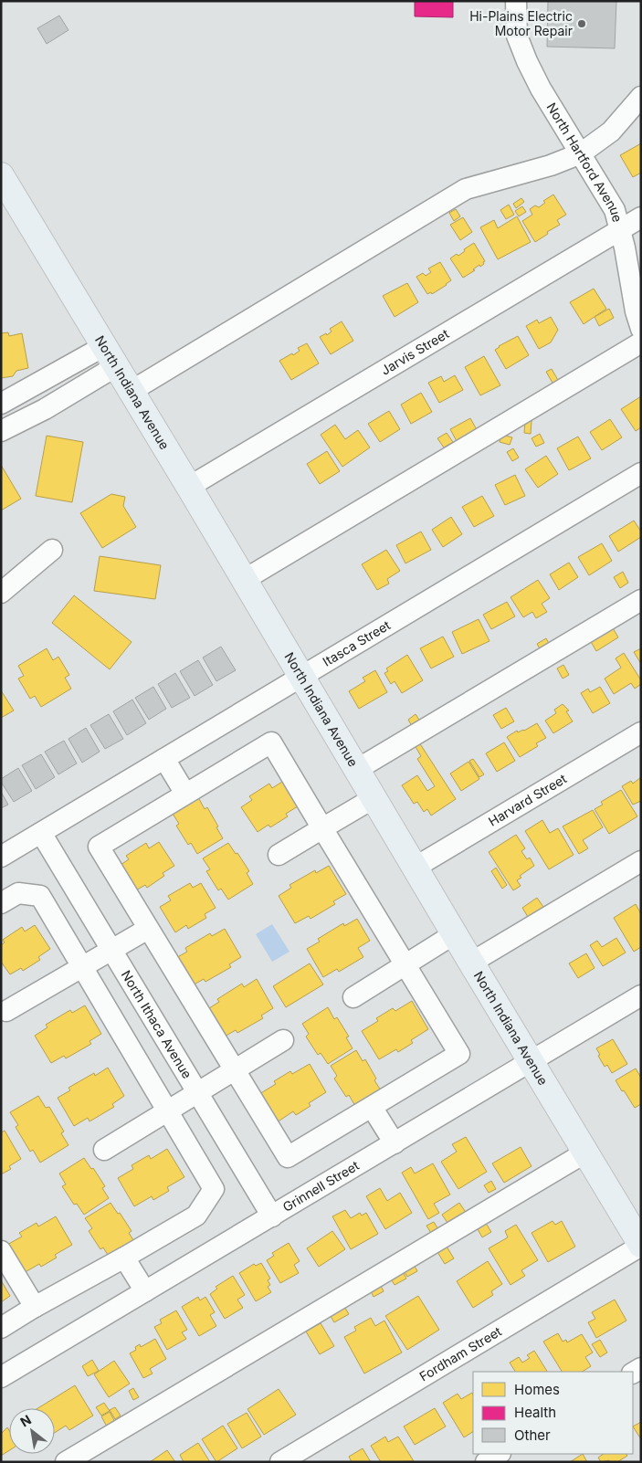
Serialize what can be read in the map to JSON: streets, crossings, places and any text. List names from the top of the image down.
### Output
{
  "streets": {
    "main road": ["North Indiana Avenue"],
    "street": [
      "North Hartford Avenue",
      "Jarvis Street",
      "Itasca Street",
      "Harvard Street",
      "North Ithaca Avenue",
      "Grinnell Street",
      "Fordham Street"
    ]
  },
  "crossings": [
    ["North Hartford Avenue", "Jarvis Street"],
    ["Jarvis Street", "North Indiana Avenue"],
    ["North Indiana Avenue", "Itasca Street"],
    ["North Indiana Avenue", "Harvard Street"],
    ["North Indiana Avenue", "Grinnell Street"],
    ["North Indiana Avenue", "Fordham Street"],
    ["Itasca Street", "North Ithaca Avenue"],
    ["North Ithaca Avenue", "Grinnell Street"]
  ],
  "places": ["Hi-Plains Electric Motor Repair"],
  "legend": ["Homes", "Health", "Other"],
  "north": "top left"
}
